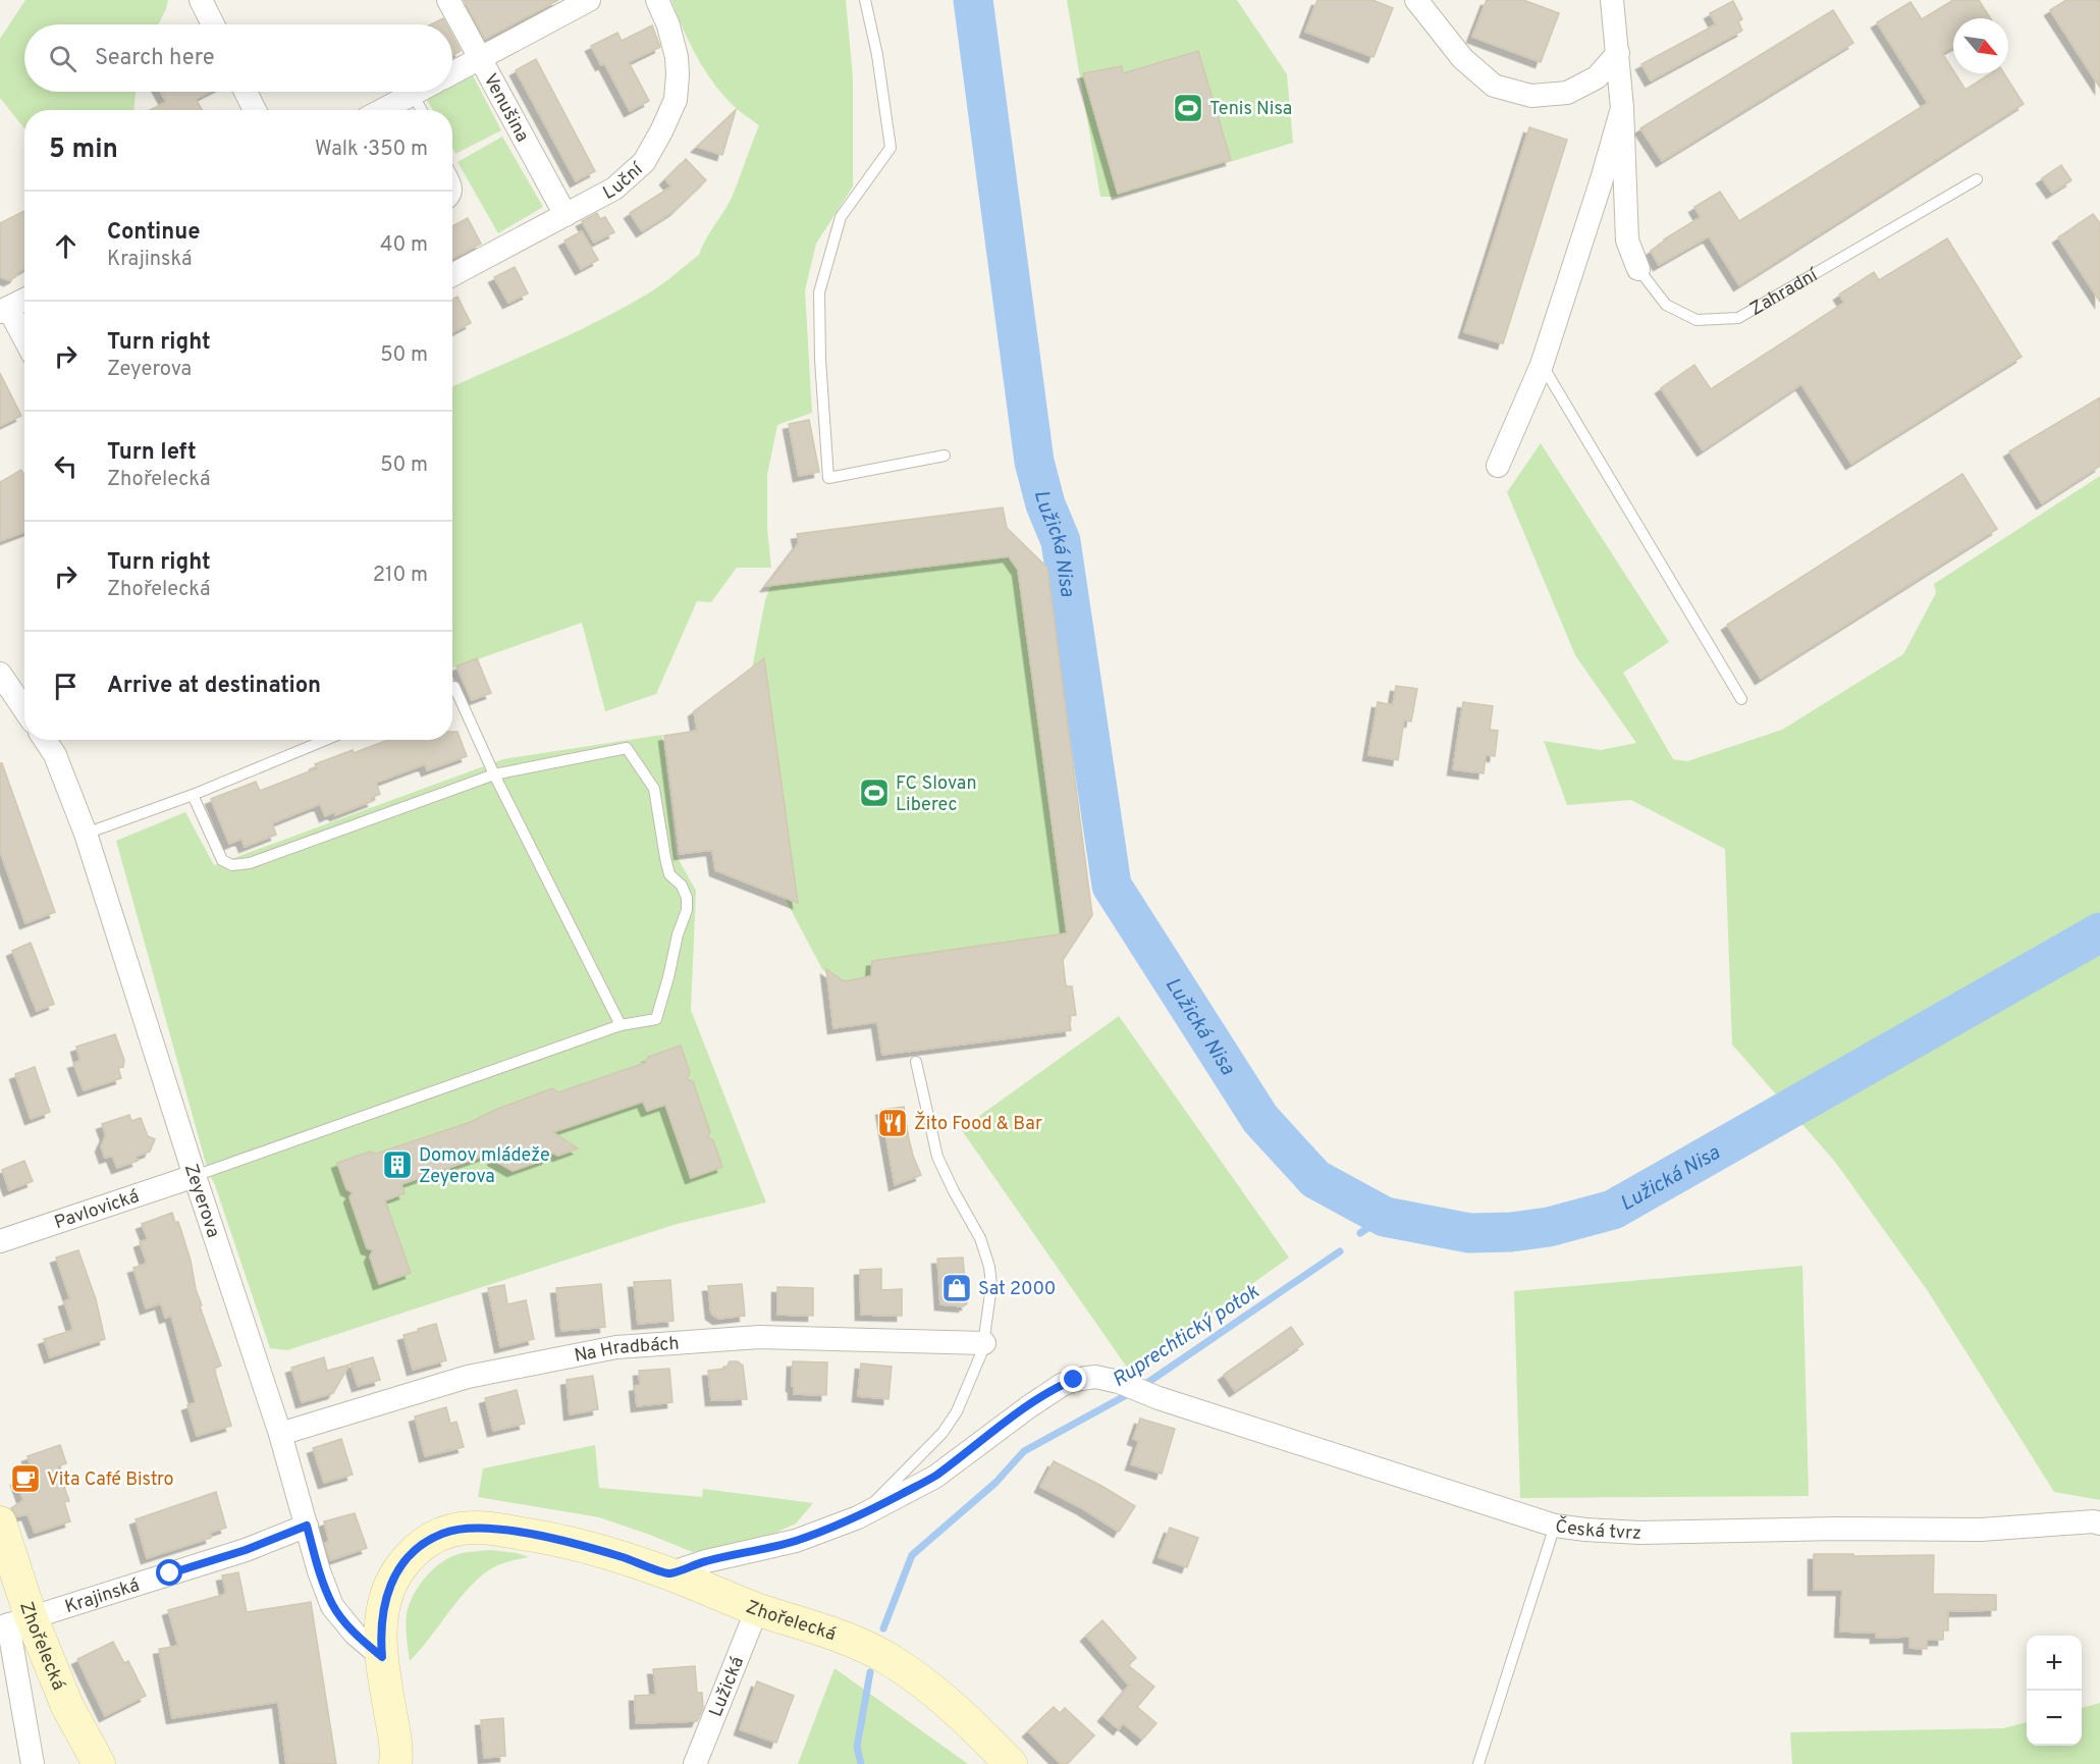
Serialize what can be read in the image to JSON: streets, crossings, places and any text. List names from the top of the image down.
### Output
{
  "streets": {
    "main road": ["Zhořelecká"],
    "street": [
      "Venušina",
      "Luční",
      "Zahradní",
      "Zeyerova",
      "Pavlovická",
      "Na Hradbách",
      "Česká tvrz",
      "Krajinská",
      "Lužická"
    ]
  },
  "crossings": [
    ["Venušina", "Luční"],
    ["Zeyerova", "Pavlovická"],
    ["Zeyerova", "Na Hradbách"],
    ["Zeyerova", "Krajinská"],
    ["Zeyerova", "Zhořelecká"],
    ["Krajinská", "Zhořelecká"],
    ["Zhořelecká", "Lužická"]
  ],
  "water": ["Lužická Nisa", "Ruprechtický potok"],
  "places": {
    "sports": ["Tenis Nisa", "FC Slovan Liberec"],
    "restaurant": ["Žito Food & Bar"],
    "building": ["Domov mládeže Zeyerova"],
    "shop": ["Sat 2000"],
    "cafe": ["Vita Café Bistro"]
  },
  "north": "bottom right",
  "page": {
    "search": "Search here",
    "heading": ["5 min", "Walk · 350 m"],
    "list": [
      ["Continue", "Krajinská", "40 m"],
      ["Turn right", "Zeyerova", "50 m"],
      ["Turn left", "Zhořelecká", "50 m"],
      ["Turn right", "Zhořelecká", "210 m"],
      "Arrive at destination"
    ],
    "map_buttons": ["+", "−"]
  }
}
